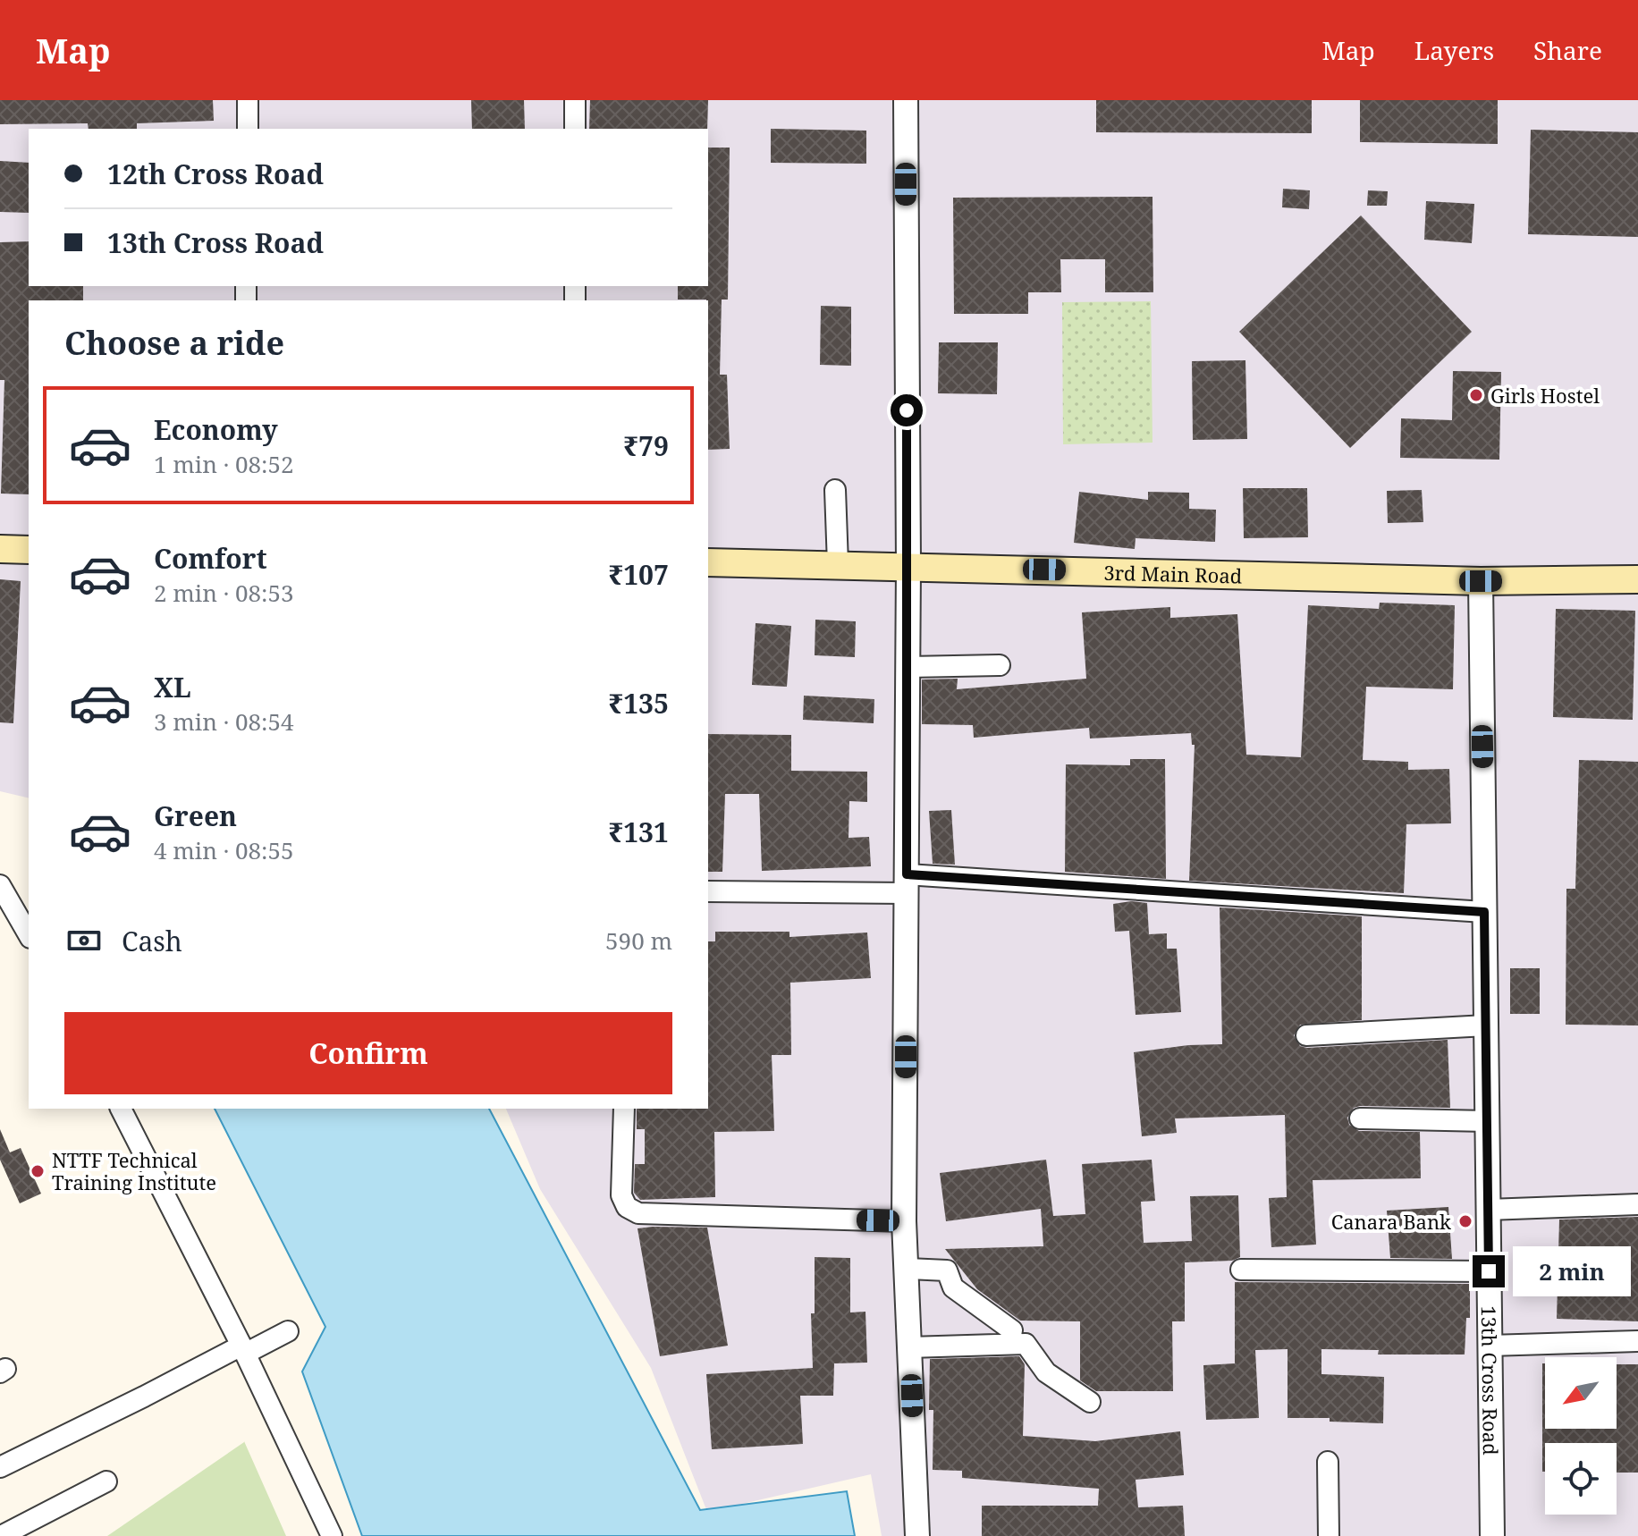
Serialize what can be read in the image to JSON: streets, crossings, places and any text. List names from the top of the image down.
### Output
{
  "streets": {
    "main road": ["3rd Main Road"],
    "street": ["13th Cross Road"]
  },
  "crossings": [
    ["3rd Main Road", "13th Cross Road"]
  ],
  "places": ["Girls Hostel", "NTTF Technical Training Institute", "Canara Bank"],
  "north": "bottom left",
  "page": {
    "header": "Map",
    "nav": ["Map", "Layers", "Share"],
    "banner": ["12th Cross Road", "13th Cross Road"],
    "heading": "Choose a ride",
    "list": [
      {
        "name": "Economy",
        "note": "1 min · 08:52",
        "value": "₹79"
      },
      {
        "name": "Comfort",
        "note": "2 min · 08:53",
        "value": "₹107"
      },
      {
        "name": "XL",
        "note": "3 min · 08:54",
        "value": "₹135"
      },
      {
        "name": "Green",
        "note": "4 min · 08:55",
        "value": "₹131"
      }
    ],
    "pay": ["Cash", "590 m"],
    "buttons": "Confirm",
    "bubble": "2 min"
  }
}
